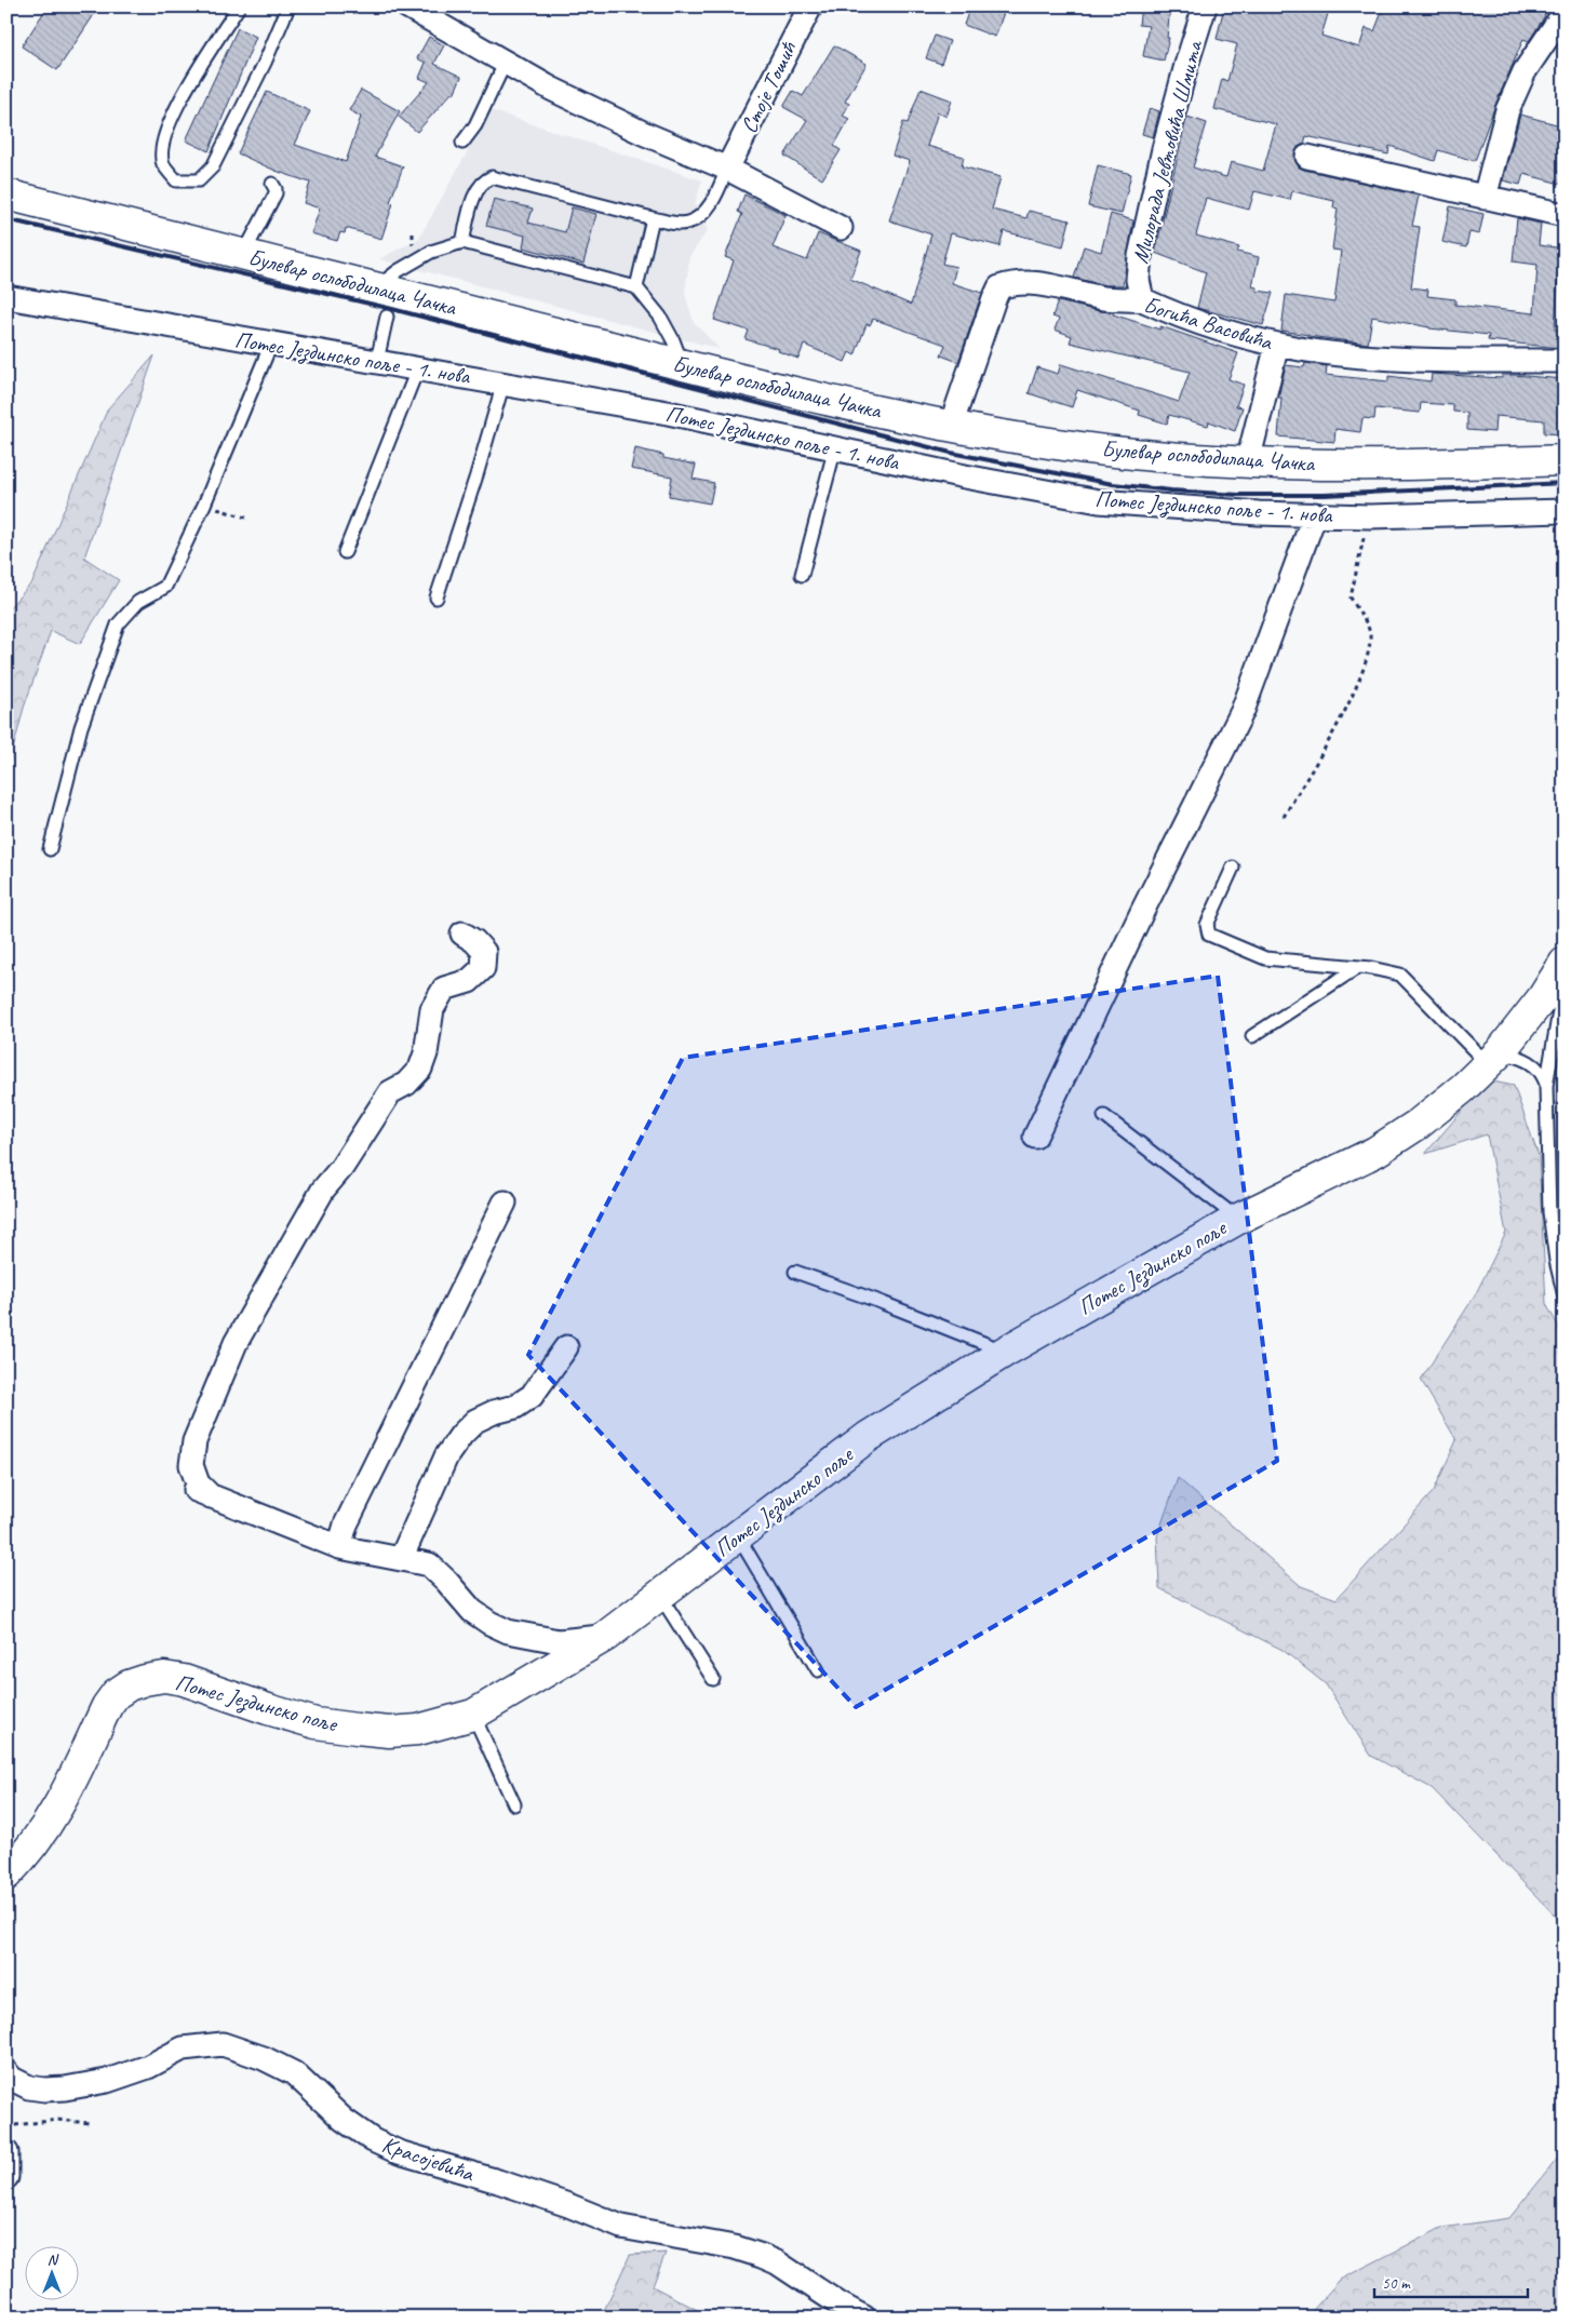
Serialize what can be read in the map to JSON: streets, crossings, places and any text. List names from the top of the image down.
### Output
{
  "streets": {
    "main road": ["Булевар ослободилаца Чачка", "Потес Јездинско поље"],
    "street": [
      "Стоје Тошић",
      "Милорада Јевтовића Шмита",
      "Богића Васовића",
      "Потес Јездинско поље - 1. нова",
      "Красојевића"
    ]
  },
  "crossings": [
    ["Милорада Јевтовића Шмита", "Богића Васовића"],
    ["Булевар ослободилаца Чачка", "Богића Васовића"]
  ],
  "scale_bar": "50 m",
  "north": "top"
}
